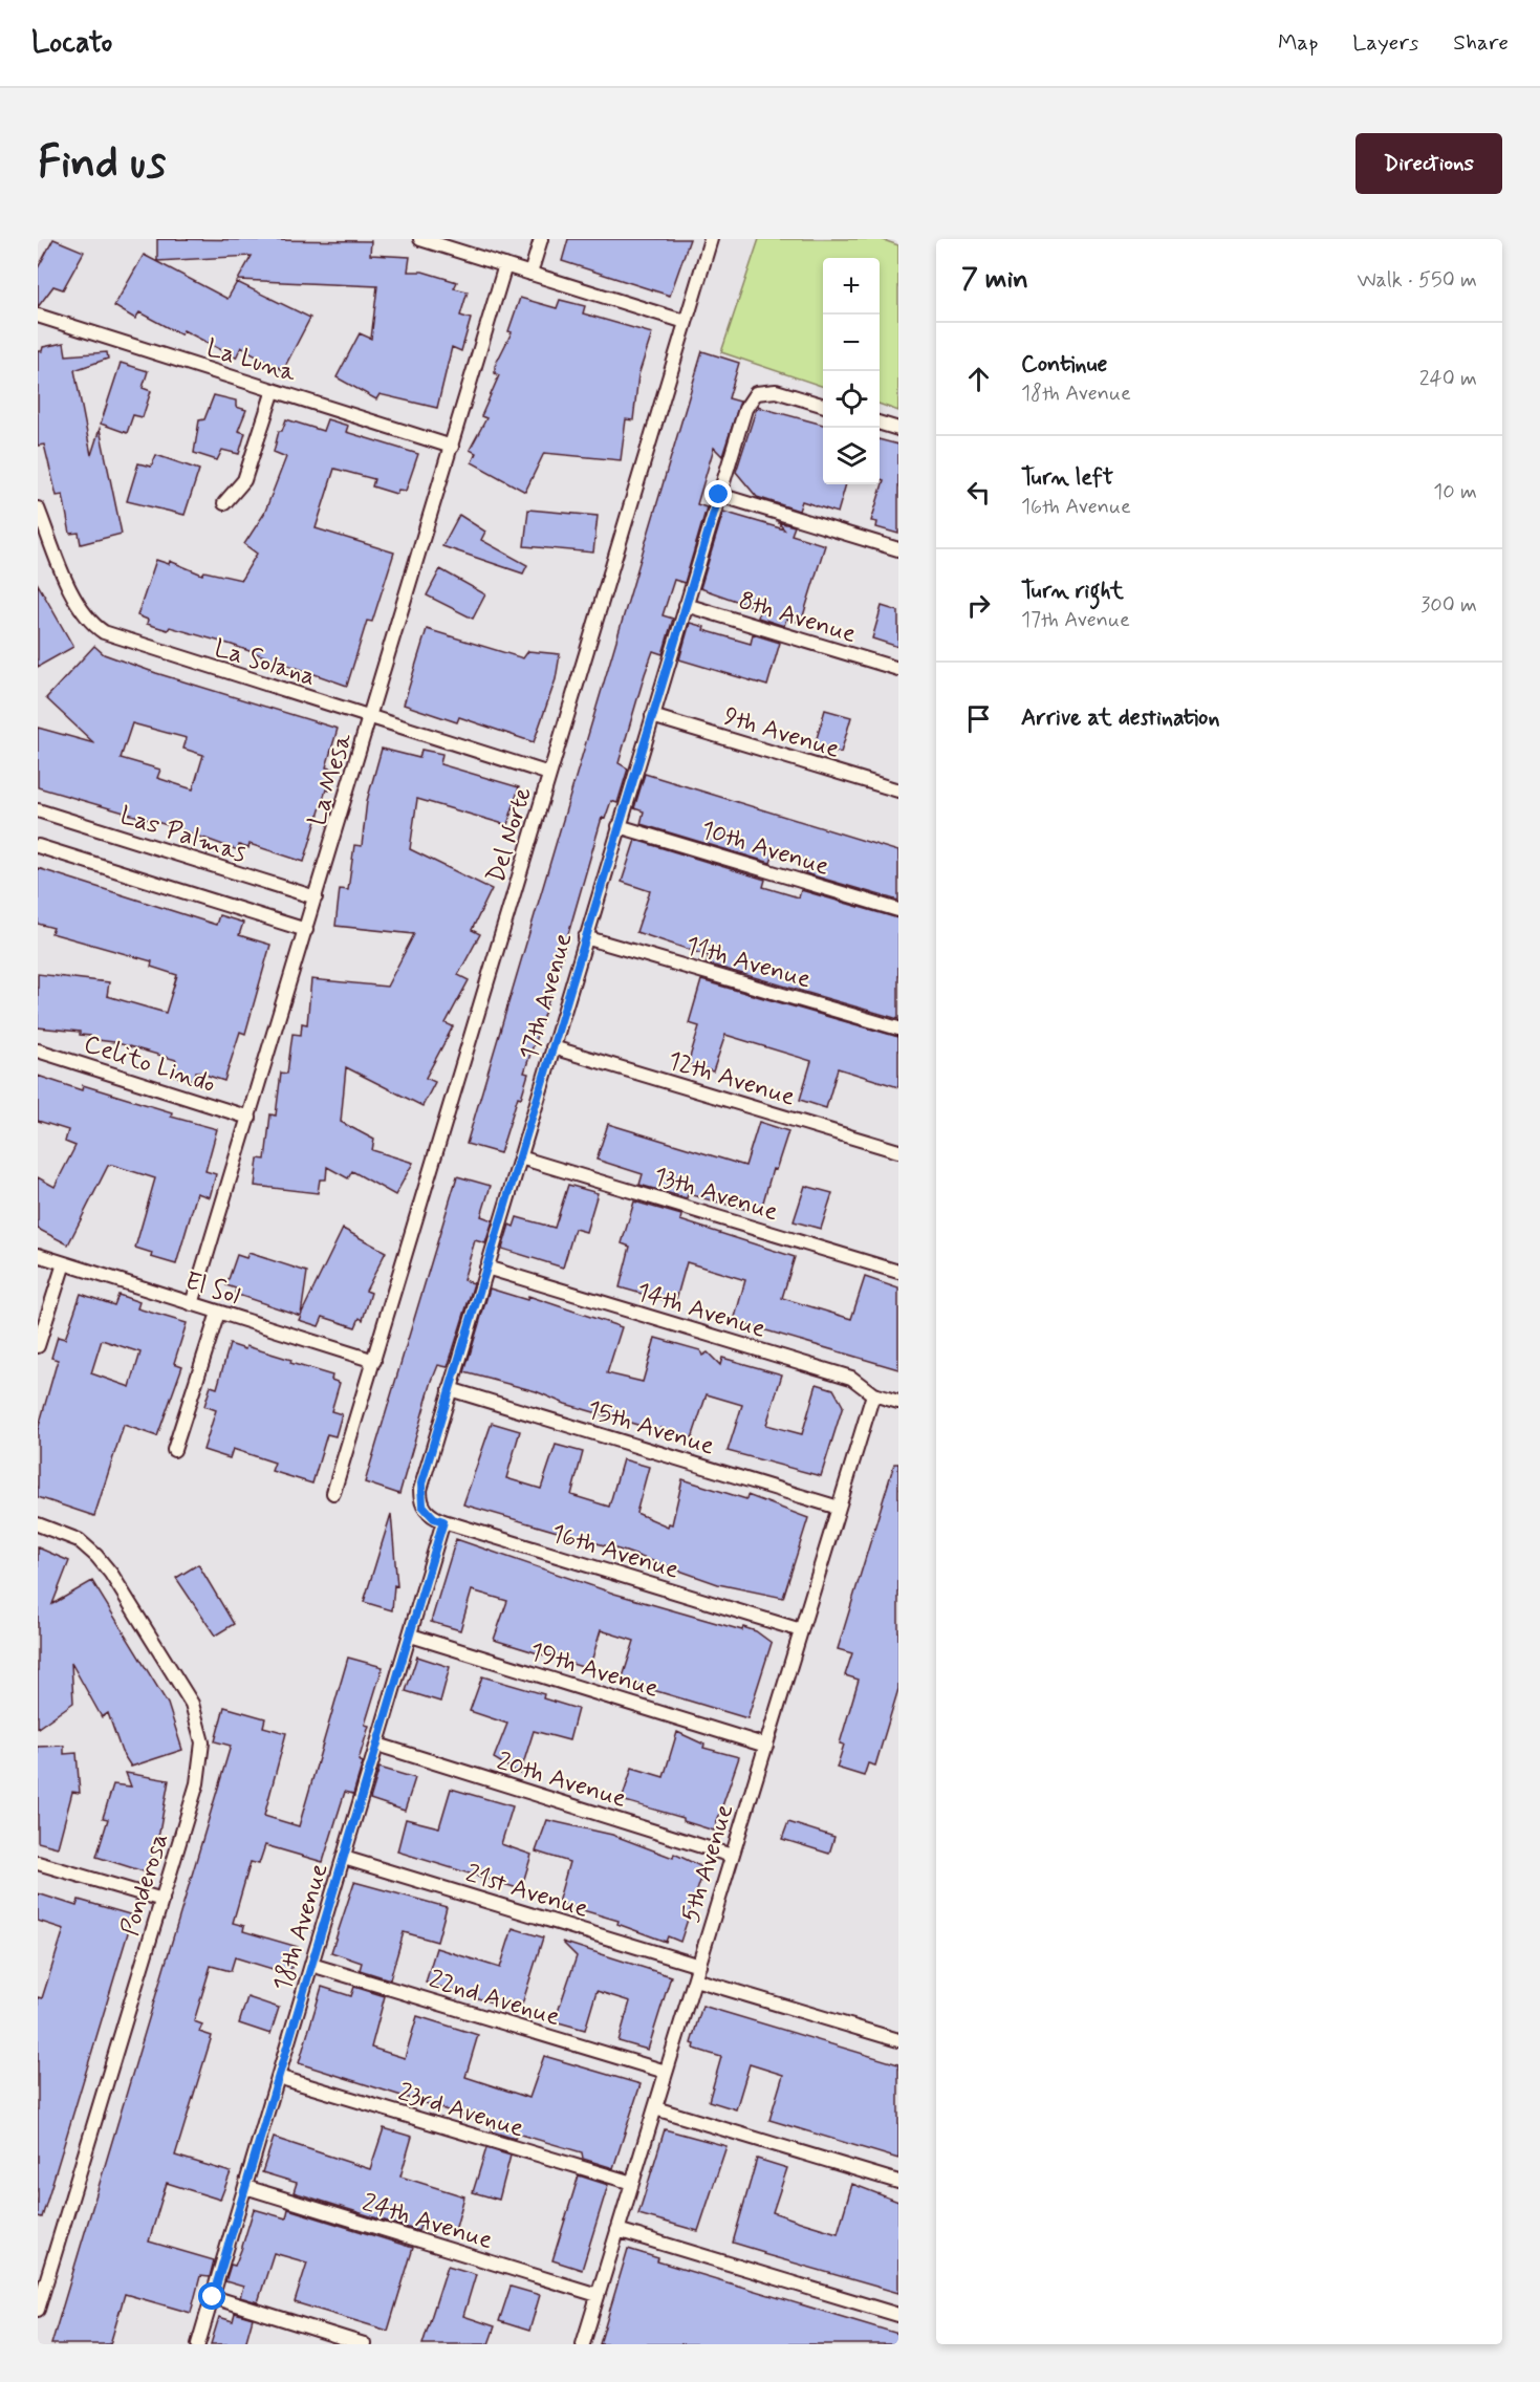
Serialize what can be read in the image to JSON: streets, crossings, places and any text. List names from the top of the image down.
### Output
{
  "streets": {
    "lane": [
      "La Luna",
      "8th Avenue",
      "La Solana",
      "9th Avenue",
      "La Mesa",
      "Las Palmas",
      "Del Norte",
      "10th Avenue",
      "11th Avenue",
      "17th Avenue",
      "Celito Lindo",
      "12th Avenue",
      "13th Avenue",
      "El Sol",
      "14th Avenue",
      "15th Avenue",
      "16th Avenue",
      "19th Avenue",
      "20th Avenue",
      "5th Avenue",
      "Ponderosa",
      "21st Avenue",
      "18th Avenue",
      "22nd Avenue",
      "23rd Avenue",
      "24th Avenue"
    ]
  },
  "crossings": [
    ["La Luna", "La Mesa"],
    ["8th Avenue", "17th Avenue"],
    ["La Solana", "La Mesa"],
    ["La Solana", "Del Norte"],
    ["9th Avenue", "17th Avenue"],
    ["La Mesa", "Las Palmas"],
    ["La Mesa", "Celito Lindo"],
    ["La Mesa", "El Sol"],
    ["Del Norte", "El Sol"],
    ["10th Avenue", "17th Avenue"],
    ["11th Avenue", "17th Avenue"],
    ["17th Avenue", "12th Avenue"],
    ["17th Avenue", "13th Avenue"],
    ["17th Avenue", "14th Avenue"],
    ["17th Avenue", "15th Avenue"],
    ["17th Avenue", "16th Avenue"],
    ["14th Avenue", "5th Avenue"],
    ["15th Avenue", "5th Avenue"],
    ["16th Avenue", "5th Avenue"],
    ["16th Avenue", "18th Avenue"],
    ["19th Avenue", "5th Avenue"],
    ["19th Avenue", "18th Avenue"],
    ["20th Avenue", "5th Avenue"],
    ["20th Avenue", "18th Avenue"],
    ["5th Avenue", "21st Avenue"],
    ["5th Avenue", "22nd Avenue"],
    ["5th Avenue", "23rd Avenue"],
    ["5th Avenue", "24th Avenue"],
    ["21st Avenue", "18th Avenue"],
    ["18th Avenue", "22nd Avenue"],
    ["18th Avenue", "23rd Avenue"],
    ["18th Avenue", "24th Avenue"]
  ],
  "page": {
    "header": "Locato",
    "nav": ["Map", "Layers", "Share"],
    "buttons": "Directions",
    "title": "Find us",
    "heading": ["7 min", "Walk · 550 m"],
    "map_buttons": ["+", "−"],
    "list": [
      ["Continue", "18th Avenue", "240 m"],
      ["Turn left", "16th Avenue", "10 m"],
      ["Turn right", "17th Avenue", "300 m"],
      "Arrive at destination"
    ]
  }
}
